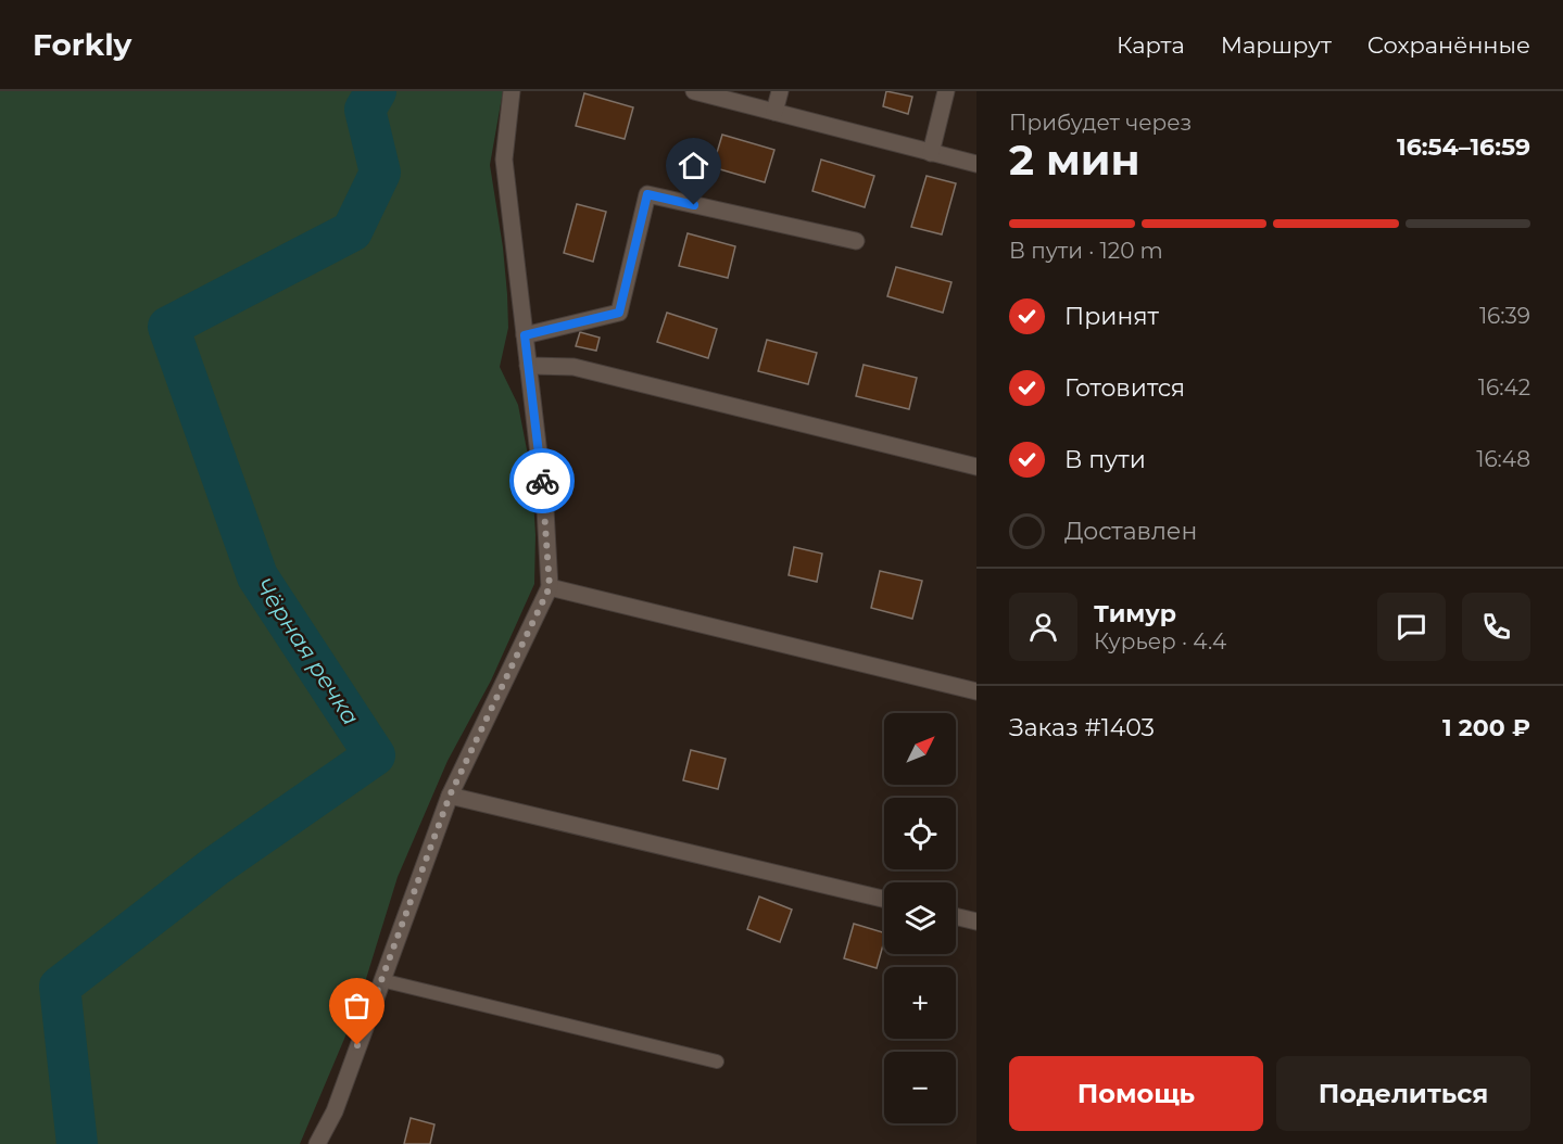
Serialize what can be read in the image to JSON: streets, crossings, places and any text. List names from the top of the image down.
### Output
{
  "water": ["Чёрная речка"],
  "north": "top right",
  "page": {
    "header": "Forkly",
    "nav": ["Карта", "Маршрут", "Сохранённые"],
    "heading": ["2 мин", "Прибудет через", "16:54–16:59"],
    "panel": [
      "Тимур",
      "Курьер · 4.4",
      "Заказ #1403",
      "1 200 ₽"
    ],
    "bar": "В пути · 120 m",
    "list": [
      ["Принят", "16:39"],
      ["Готовится", "16:42"],
      ["В пути", "16:48"],
      "Доставлен"
    ],
    "map_buttons": ["+", "−"],
    "buttons": ["Помощь", "Поделиться"]
  }
}
